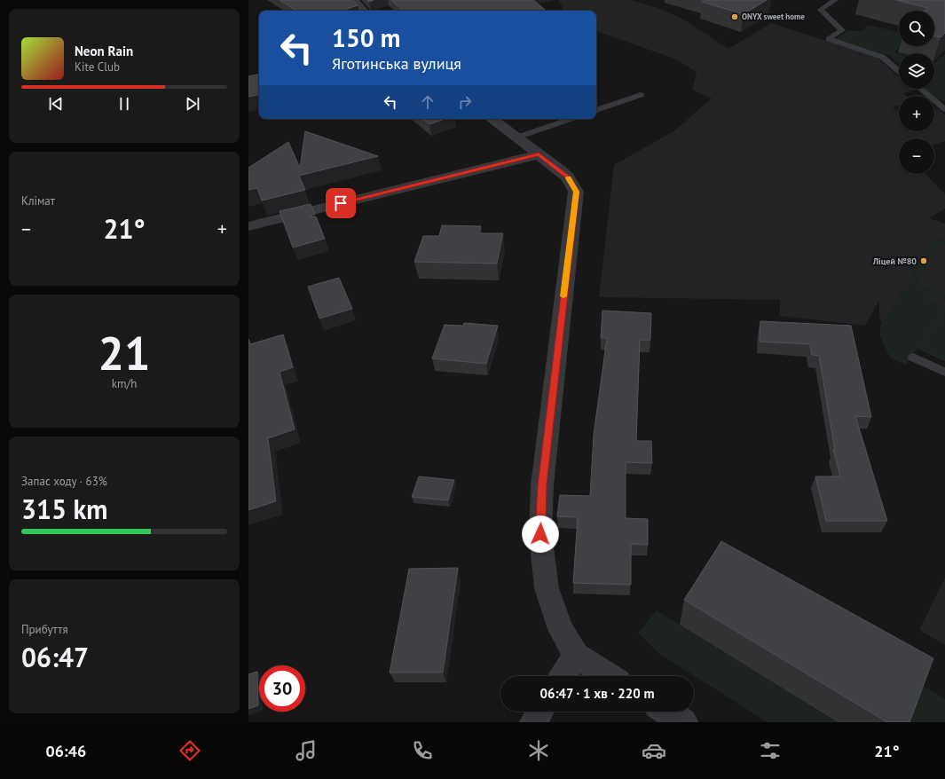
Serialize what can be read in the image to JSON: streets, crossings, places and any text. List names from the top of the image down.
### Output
{
  "places": ["ONYX sweet home", "Ліцей №80"],
  "page": {
    "map_buttons": ["+", "−"],
    "turn": ["150 m", "Яготинська вулиця"],
    "song": ["Neon Rain", "Kite Club"],
    "tile": [
      "Клімат",
      ["21", "km/h"],
      ["Запас ходу · 63%", "315 km"],
      ["Прибуття", "06:47"]
    ],
    "heat": ["−", "21°", "+"],
    "limit": "30",
    "trip": "06:47 · 1 хв · 220 m",
    "tabs": ["06:46", "21°"]
  }
}
